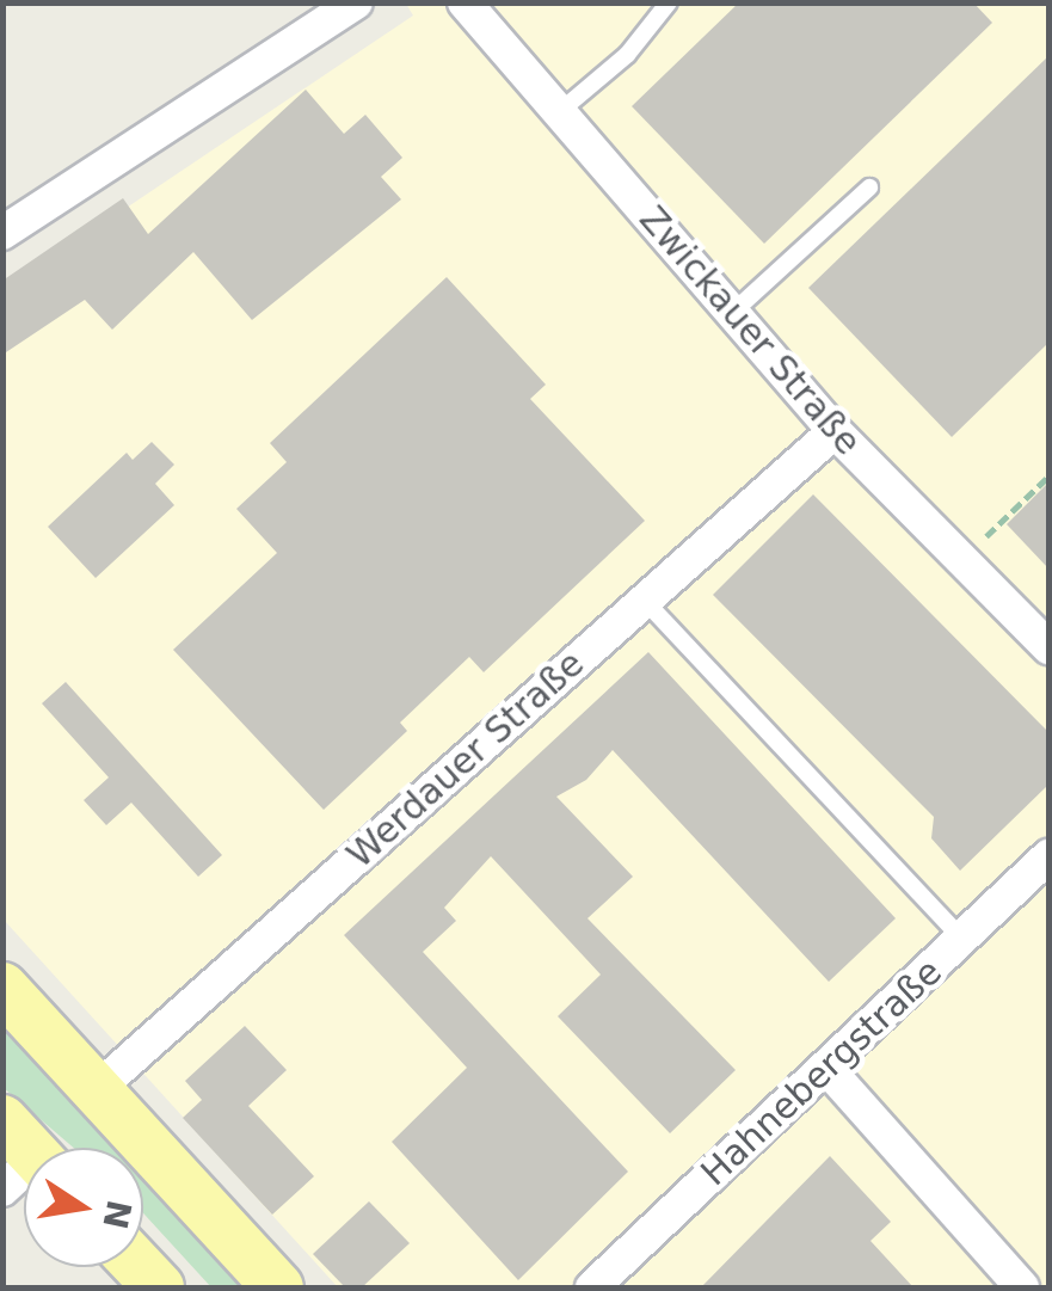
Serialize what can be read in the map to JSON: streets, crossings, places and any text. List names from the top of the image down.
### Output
{
  "streets": {
    "street": ["Zwickauer Straße", "Werdauer Straße", "Hahnebergstraße"]
  },
  "crossings": [
    ["Zwickauer Straße", "Werdauer Straße"]
  ],
  "north": "right"
}
